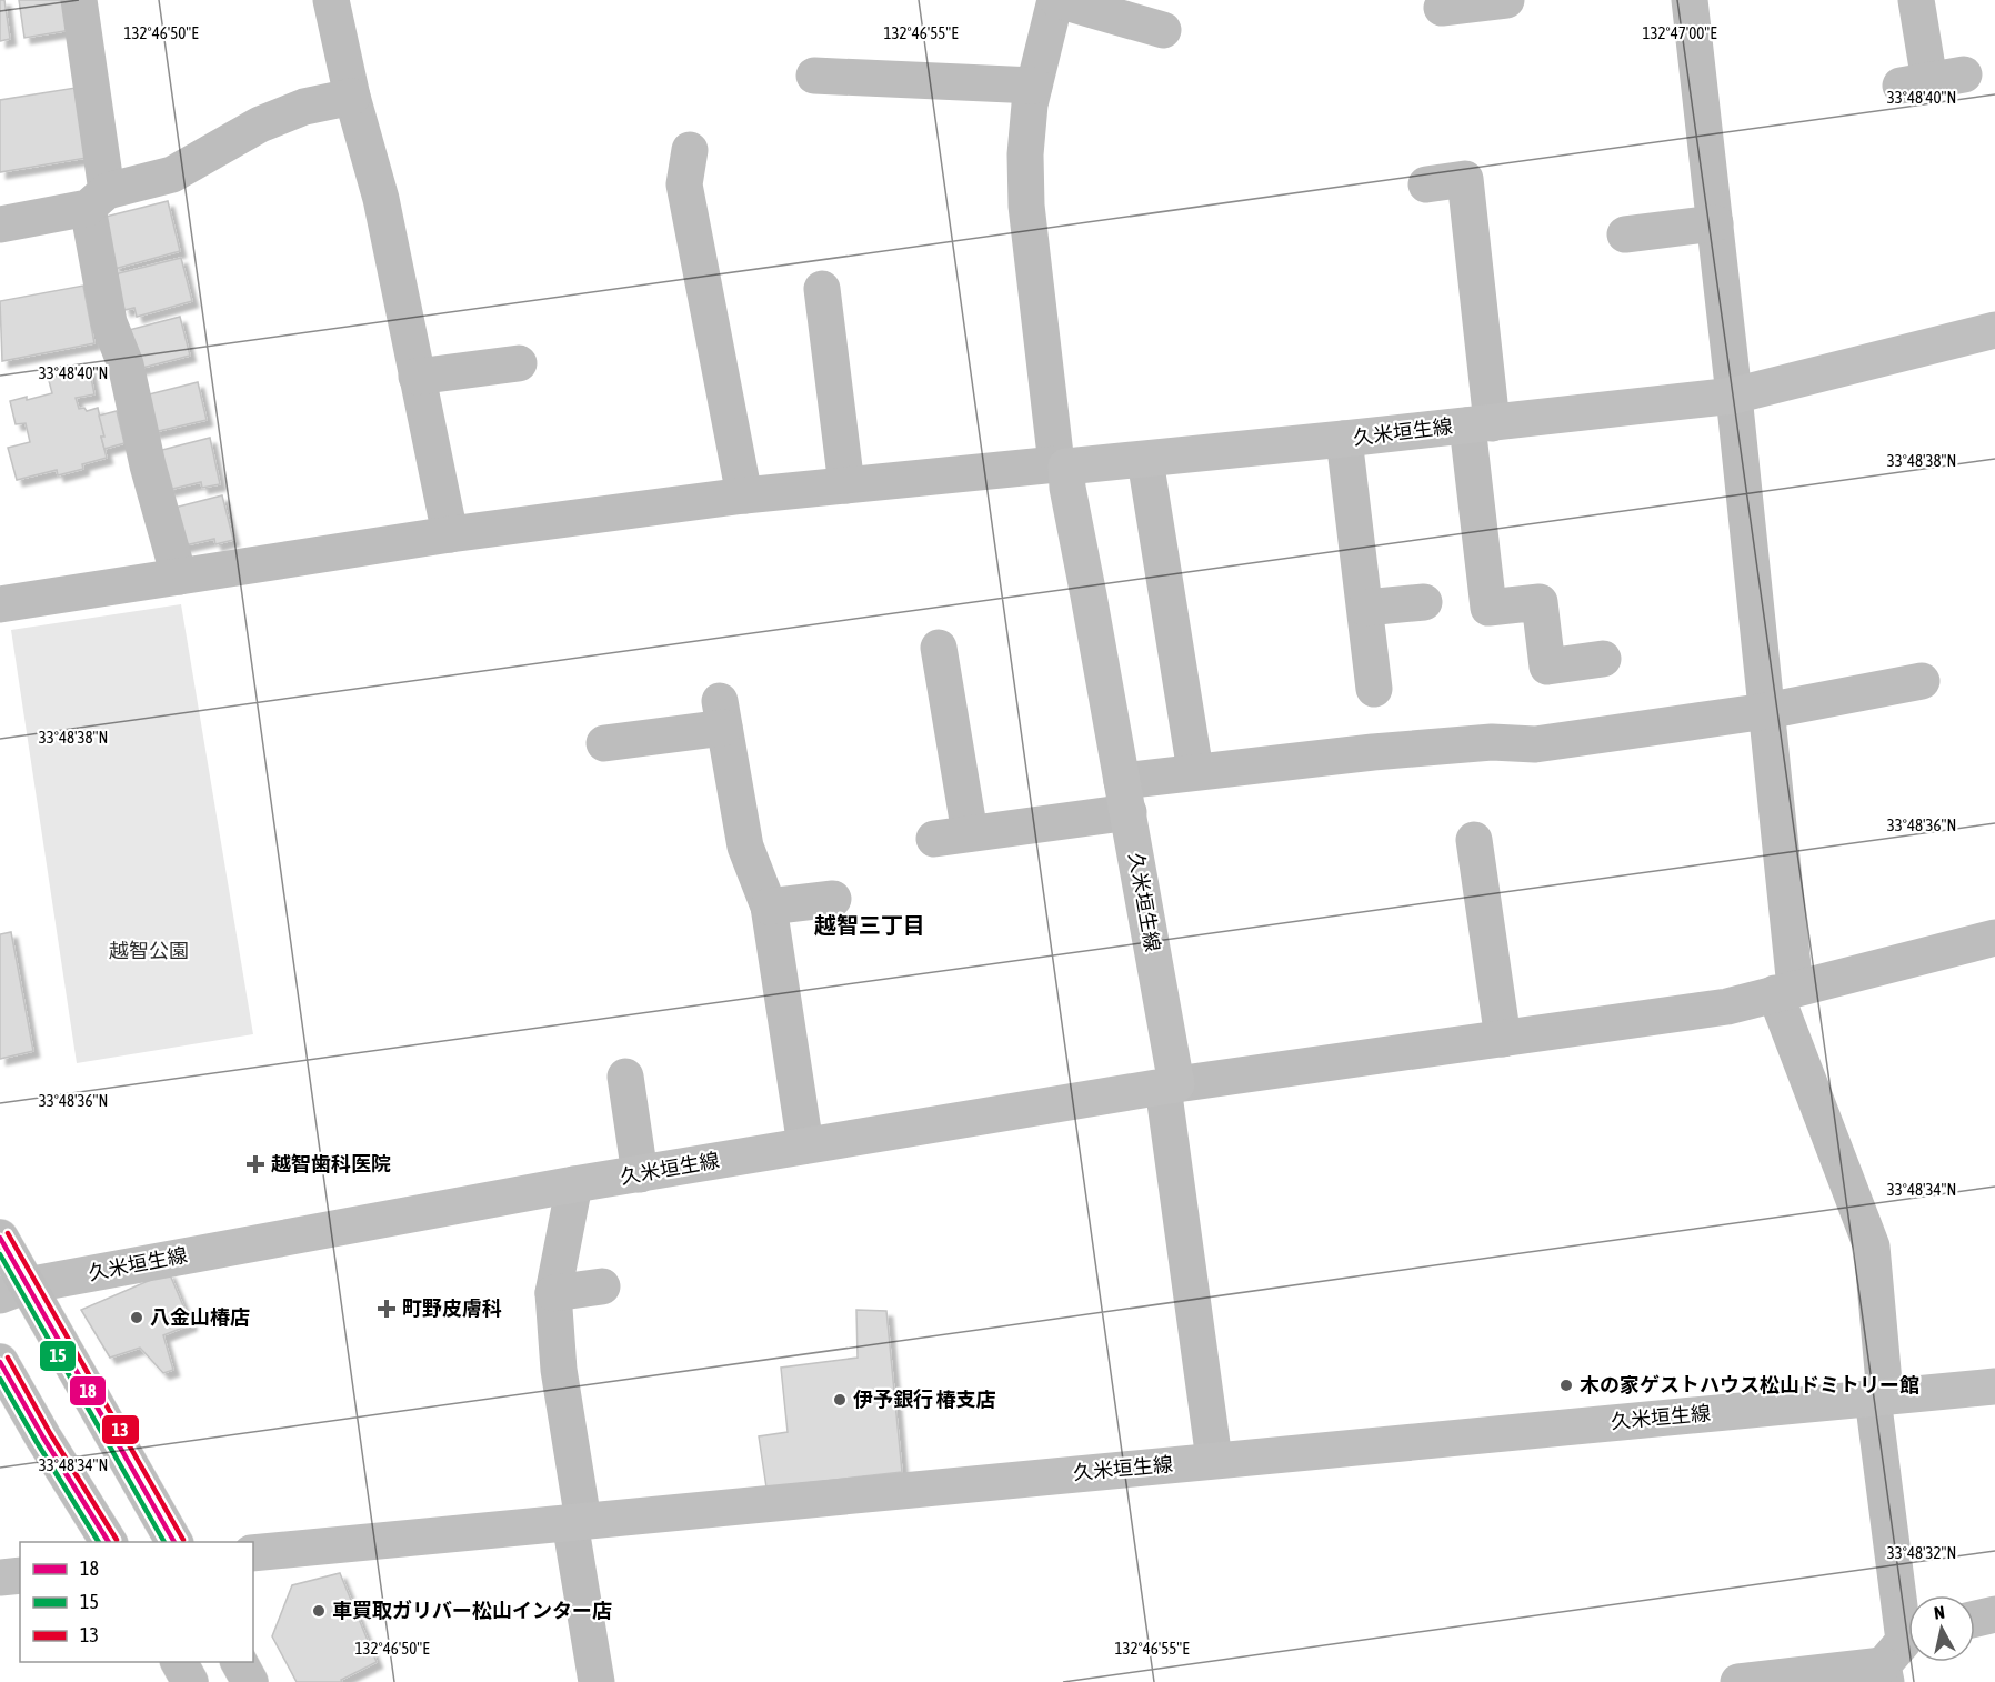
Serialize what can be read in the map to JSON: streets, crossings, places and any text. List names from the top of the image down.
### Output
{
  "streets": {
    "main road": ["久米垣生線"]
  },
  "districts": ["越智三丁目"],
  "parks": ["越智公園"],
  "places": {
    "health": ["越智歯科医院", "町野皮膚科"],
    "other": [
      "八金山椿店",
      "木の家ゲストハウス松山ドミトリー館",
      "伊予銀行 椿支店",
      "車買取ガリバー松山インター店"
    ]
  },
  "lines": ["transit line 13", "transit line 18", "transit line 15"],
  "legend": ["18", "15", "13"],
  "north": "top",
  "coordinates": [
    "132°46'50\"E",
    "132°46'55\"E",
    "132°47'00\"E",
    "33°48'40\"N",
    "33°48'38\"N",
    "33°48'36\"N",
    "33°48'34\"N",
    "33°48'32\"N"
  ]
}
